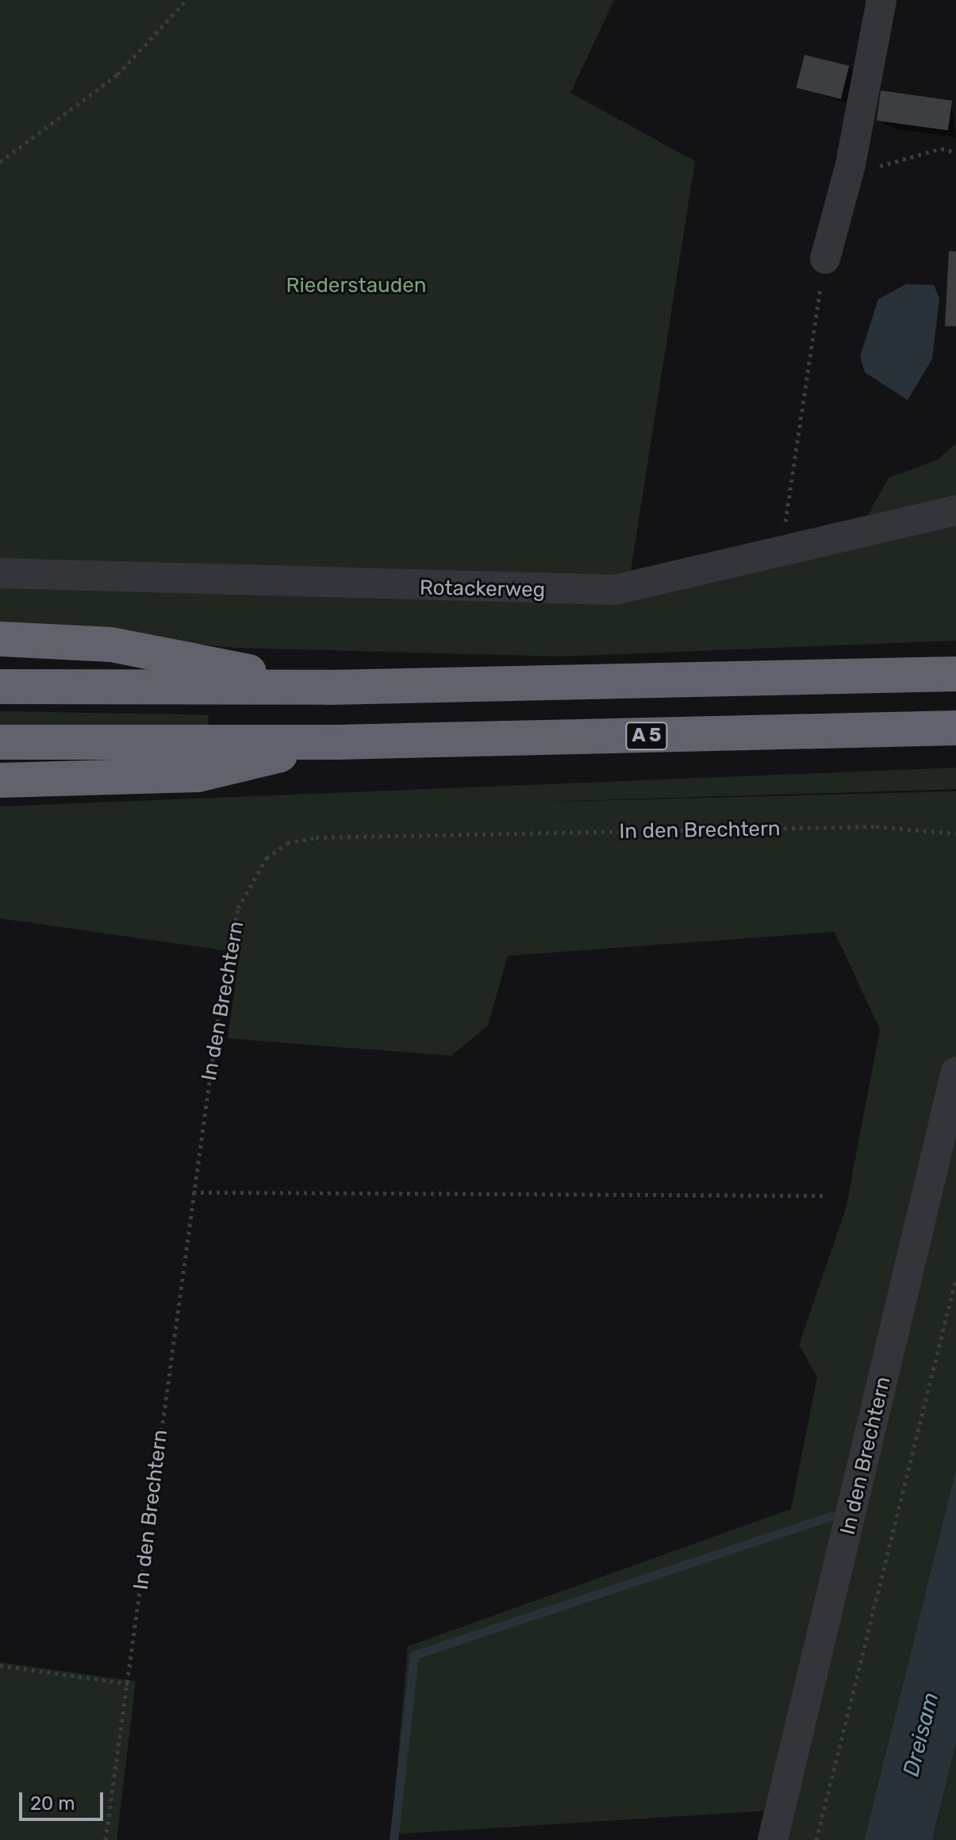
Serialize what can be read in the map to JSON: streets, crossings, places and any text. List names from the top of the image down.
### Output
{
  "streets": {
    "highway": ["A 5"],
    "street": ["Rotackerweg", "In den Brechtern"]
  },
  "water": ["Dreisam"],
  "parks": ["Riederstauden"],
  "scale_bar": "20 m"
}
